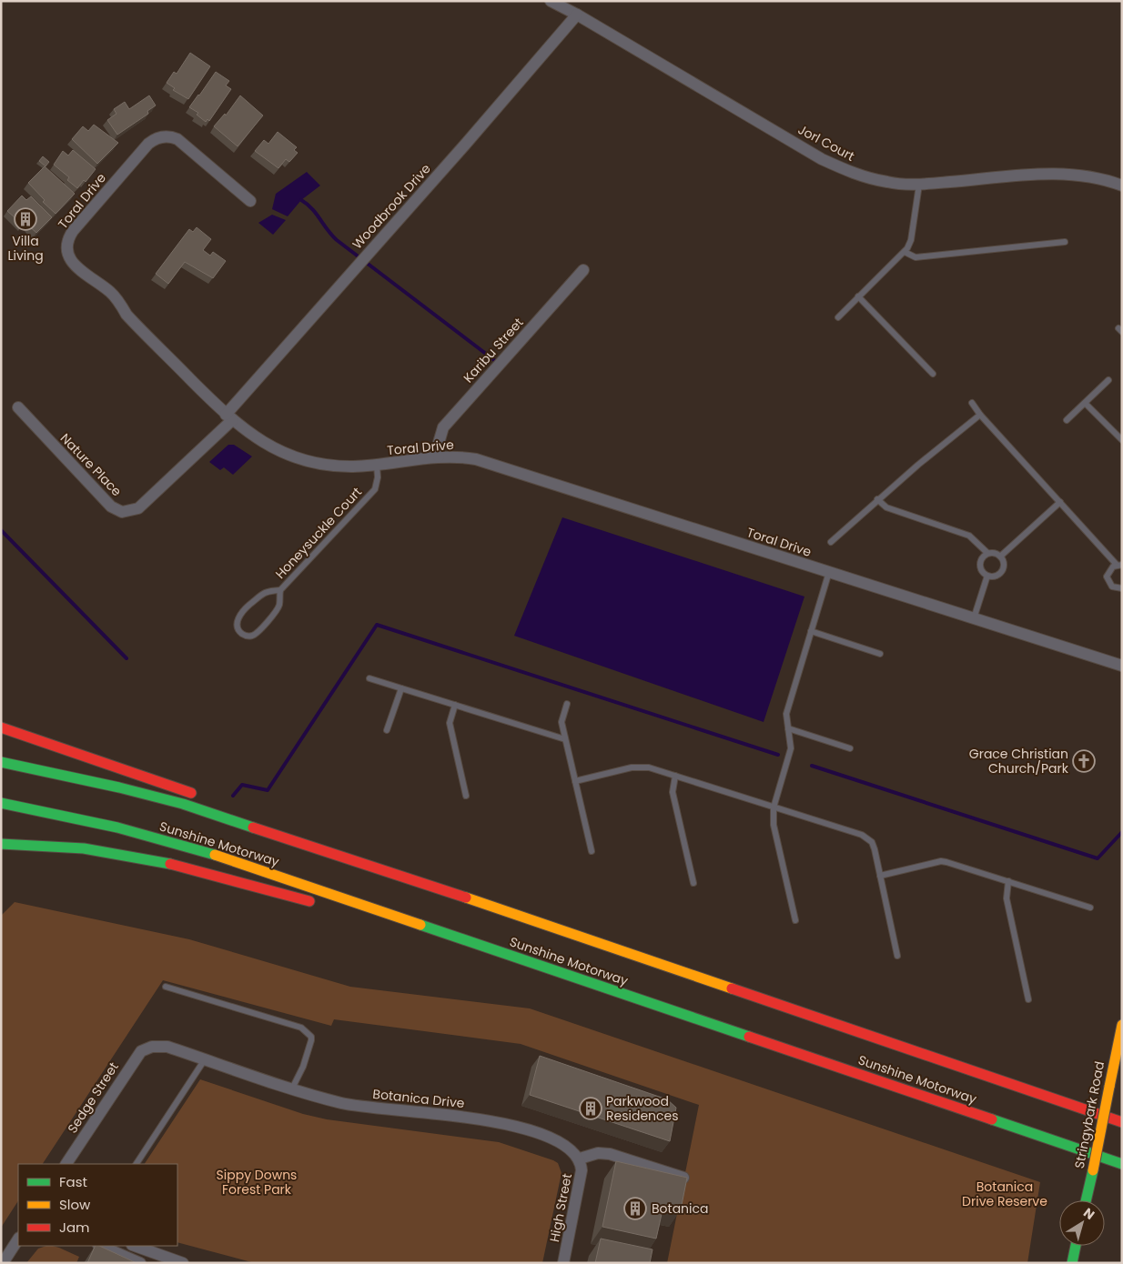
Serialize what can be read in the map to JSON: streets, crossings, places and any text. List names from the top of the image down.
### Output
{
  "streets": {
    "main road": ["Sunshine Motorway", "Stringybark Road"],
    "street": [
      "Jorl Court",
      "Toral Drive",
      "Woodbrook Drive",
      "Karibu Street",
      "Nature Place",
      "Sedge Street",
      "Botanica Drive",
      "High Street"
    ],
    "lane": ["Honeysuckle Court"]
  },
  "crossings": [
    ["Jorl Court", "Woodbrook Drive"],
    ["Toral Drive", "Woodbrook Drive"],
    ["Toral Drive", "Karibu Street"],
    ["Toral Drive", "Nature Place"],
    ["Toral Drive", "Honeysuckle Court"],
    ["Woodbrook Drive", "Nature Place"],
    ["Sedge Street", "Botanica Drive"],
    ["Botanica Drive", "High Street"]
  ],
  "parks": ["Sippy Downs Forest Park", "Botanica Drive Reserve"],
  "places": {
    "building": ["Villa Living", "Parkwood Residences", "Botanica"],
    "church": ["Grace Christian Church/Park"]
  },
  "legend": ["Fast", "Slow", "Jam"],
  "north": "top right"
}
